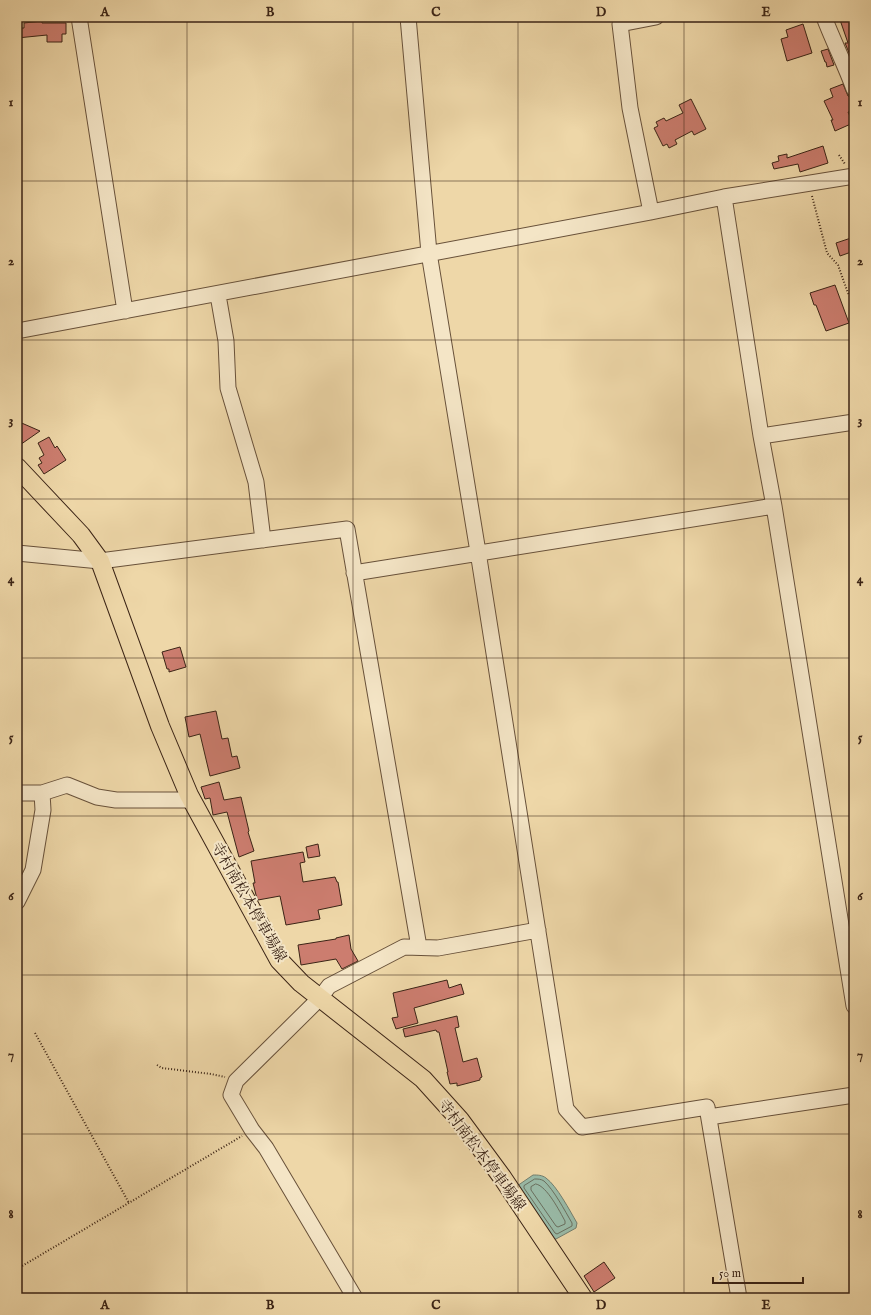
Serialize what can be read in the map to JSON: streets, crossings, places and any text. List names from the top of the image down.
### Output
{
  "streets": {
    "main road": ["寺村南松本停車場線"]
  },
  "scale_bar": "50 m",
  "grid": {
    "columns": [
      "A",
      "B",
      "C",
      "D",
      "E"
    ],
    "rows": [
      "1",
      "2",
      "3",
      "4",
      "5",
      "6",
      "7",
      "8"
    ]
  }
}
